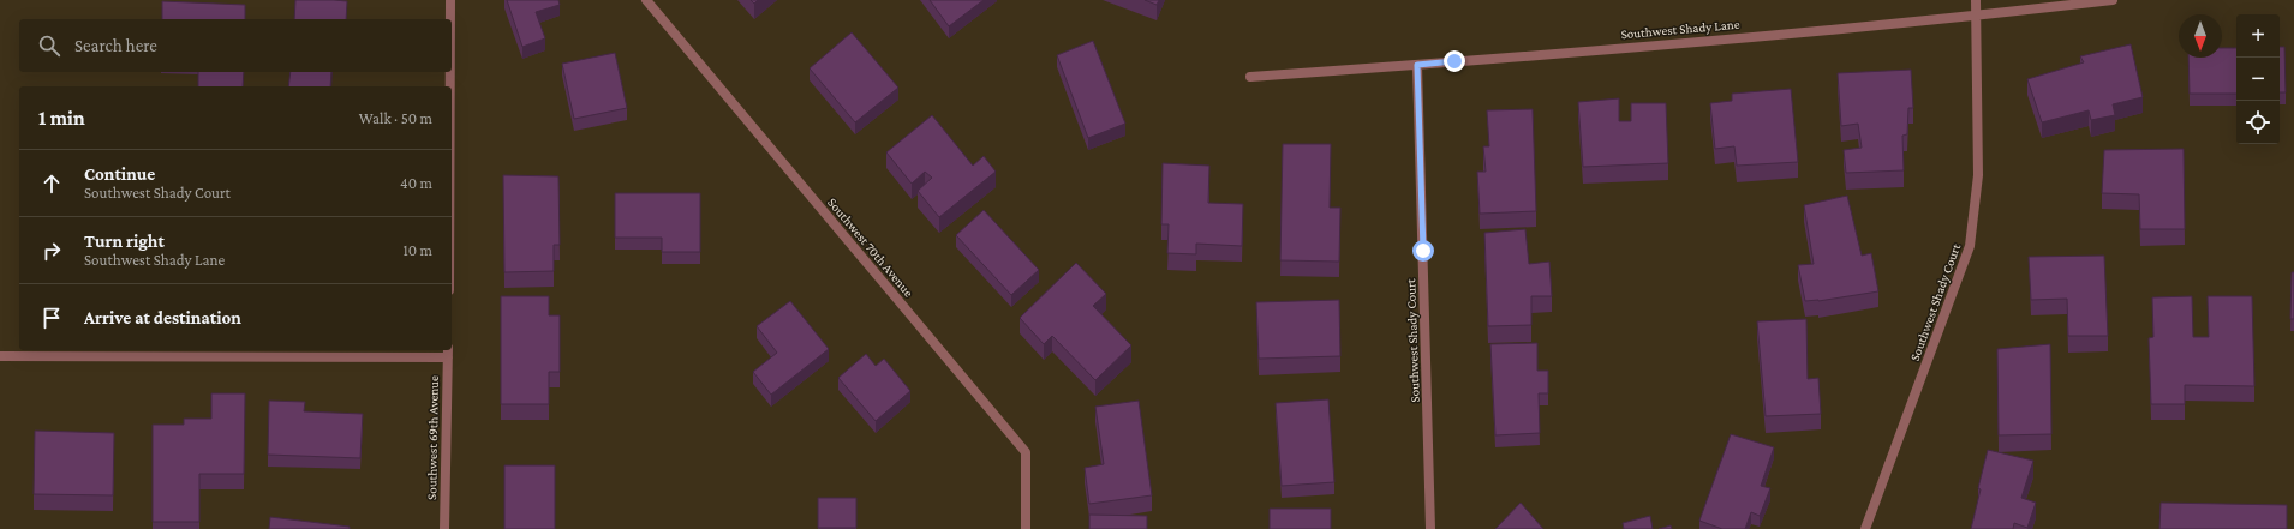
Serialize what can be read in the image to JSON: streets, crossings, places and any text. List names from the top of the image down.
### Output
{
  "streets": {
    "street": [
      "Southwest Shady Lane",
      "Southwest 70th Avenue",
      "Southwest Shady Court",
      "Southwest 69th Avenue"
    ]
  },
  "crossings": [
    ["Southwest Shady Lane", "Southwest Shady Court"]
  ],
  "north": "bottom",
  "page": {
    "map_buttons": ["+", "−"],
    "search": "Search here",
    "heading": ["1 min", "Walk · 50 m"],
    "list": [
      ["Continue", "Southwest Shady Court", "40 m"],
      ["Turn right", "Southwest Shady Lane", "10 m"],
      "Arrive at destination"
    ]
  }
}
